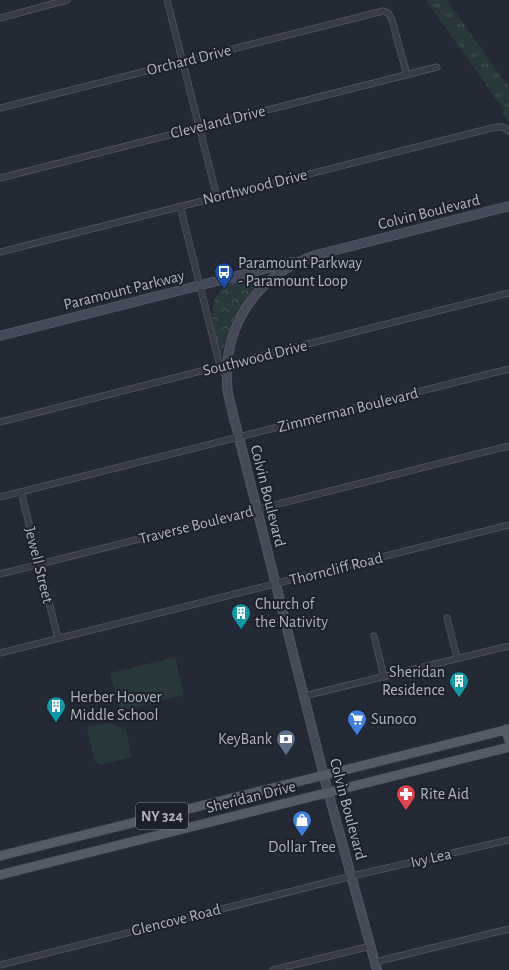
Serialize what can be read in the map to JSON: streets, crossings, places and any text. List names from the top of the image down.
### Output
{
  "streets": {
    "main road": ["Sheridan Drive", "NY 324"],
    "street": [
      "Orchard Drive",
      "Cleveland Drive",
      "Northwood Drive",
      "Colvin Boulevard",
      "Paramount Parkway",
      "Southwood Drive",
      "Zimmerman Boulevard",
      "Traverse Boulevard",
      "Jewell Street",
      "Thorncliff Road",
      "Ivy Lea",
      "Glencove Road"
    ]
  },
  "crossings": [
    ["Orchard Drive", "Cleveland Drive"],
    ["Colvin Boulevard", "Paramount Parkway"],
    ["Colvin Boulevard", "Southwood Drive"],
    ["Colvin Boulevard", "Zimmerman Boulevard"],
    ["Colvin Boulevard", "Traverse Boulevard"],
    ["Colvin Boulevard", "Thorncliff Road"],
    ["Colvin Boulevard", "Sheridan Drive"],
    ["Colvin Boulevard", "Ivy Lea"],
    ["Colvin Boulevard", "Glencove Road"],
    ["Zimmerman Boulevard", "Jewell Street"],
    ["Traverse Boulevard", "Jewell Street"],
    ["Jewell Street", "Thorncliff Road"],
    ["Ivy Lea", "Glencove Road"]
  ],
  "places": {
    "bus stop": ["Paramount Parkway - Paramount Loop"],
    "building": ["Church of the Nativity", "Sheridan Residence", "Herber Hoover Middle School"],
    "supermarket": ["Sunoco"],
    "bank": ["KeyBank"],
    "pharmacy": ["Rite Aid"],
    "shop": ["Dollar Tree"]
  }
}
